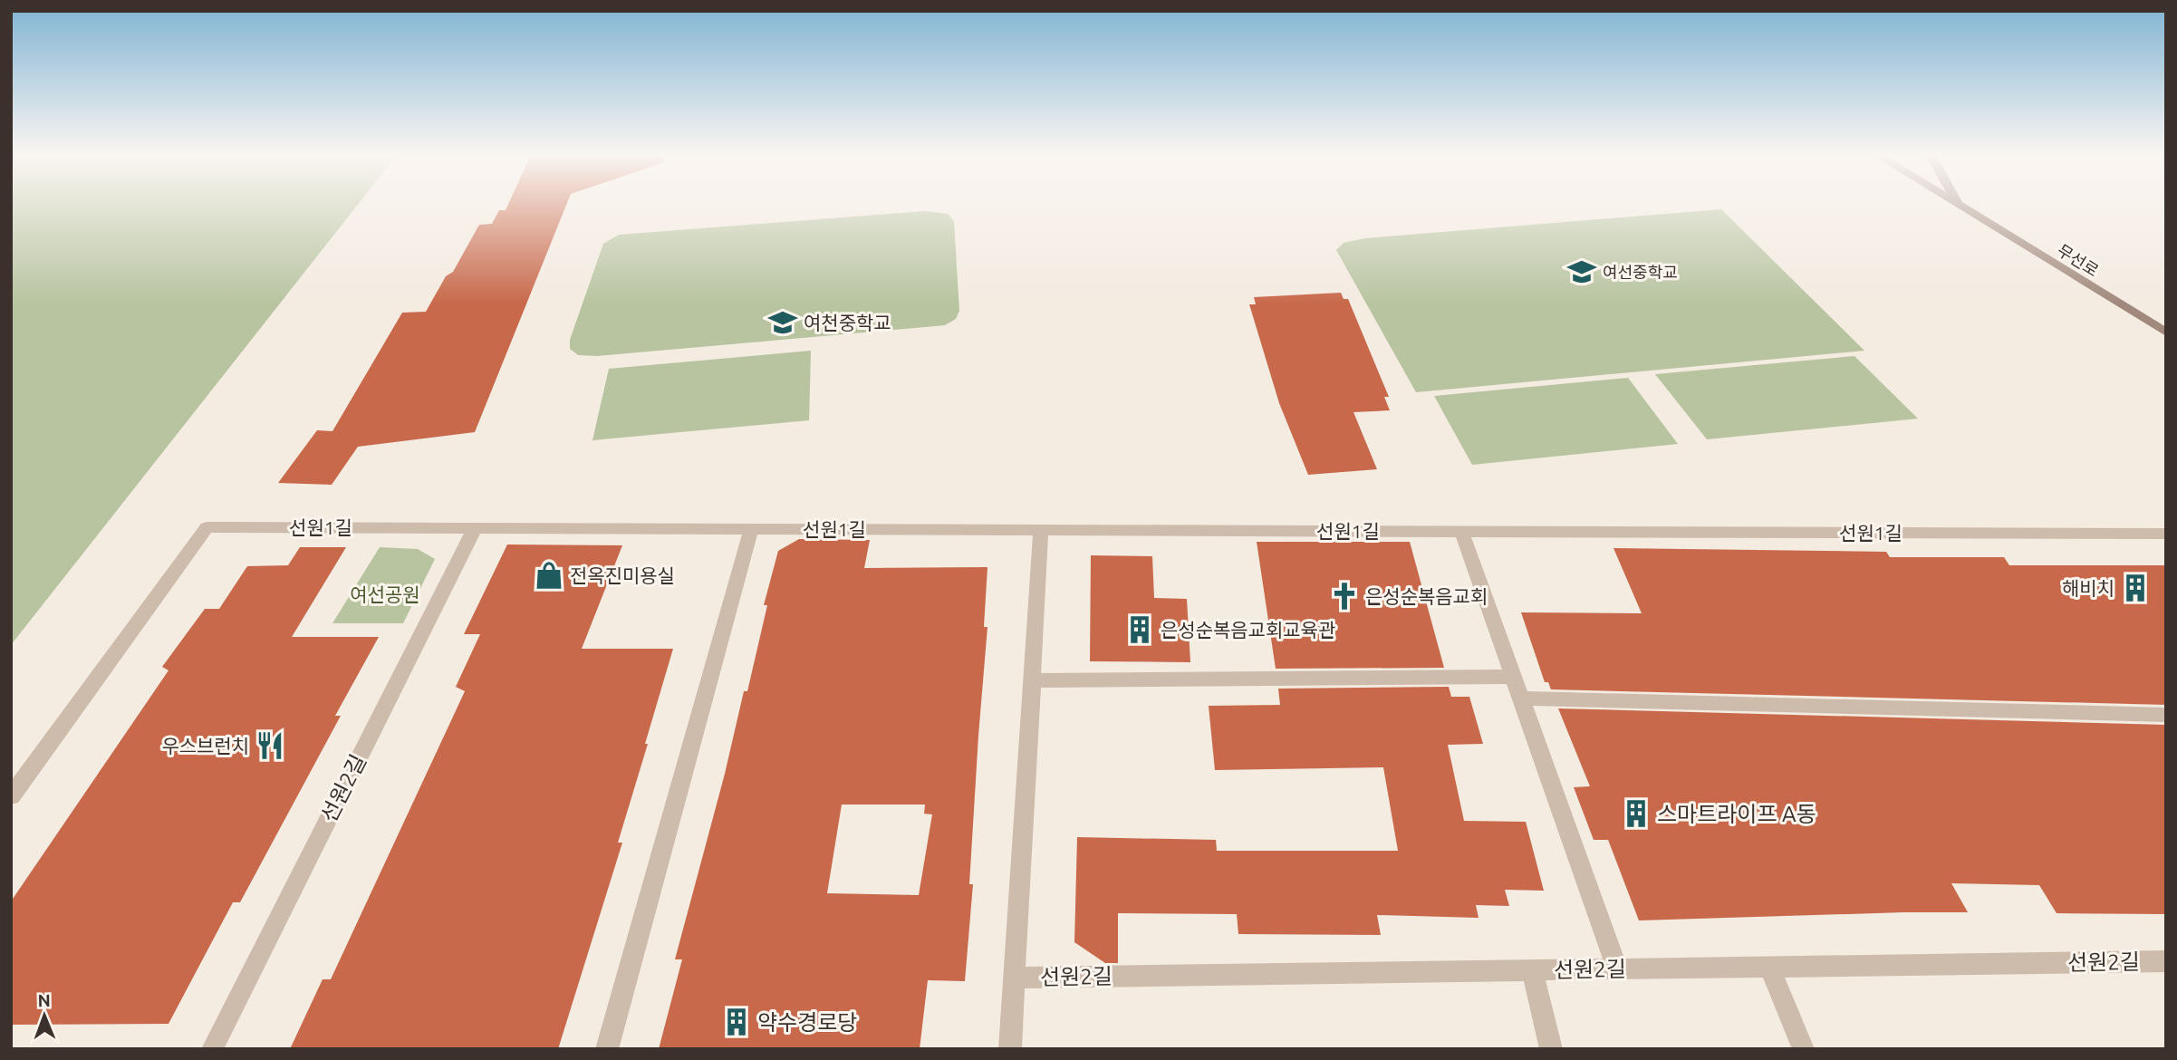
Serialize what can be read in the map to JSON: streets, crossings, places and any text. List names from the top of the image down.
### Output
{
  "streets": {
    "street": ["무선로", "선원1길", "선원2길"]
  },
  "crossings": [
    ["선원1길", "선원2길"]
  ],
  "parks": ["여선공원"],
  "places": {
    "school or university": ["여선중학교", "여천중학교"],
    "shop": ["전옥진미용실"],
    "building": [
      "해비치",
      "은성순복음교회교육관",
      "스마트라이프 A동",
      "약수경로당"
    ],
    "church": ["은성순복음교회"],
    "restaurant": ["우스브런치"]
  },
  "north": "top"
}
